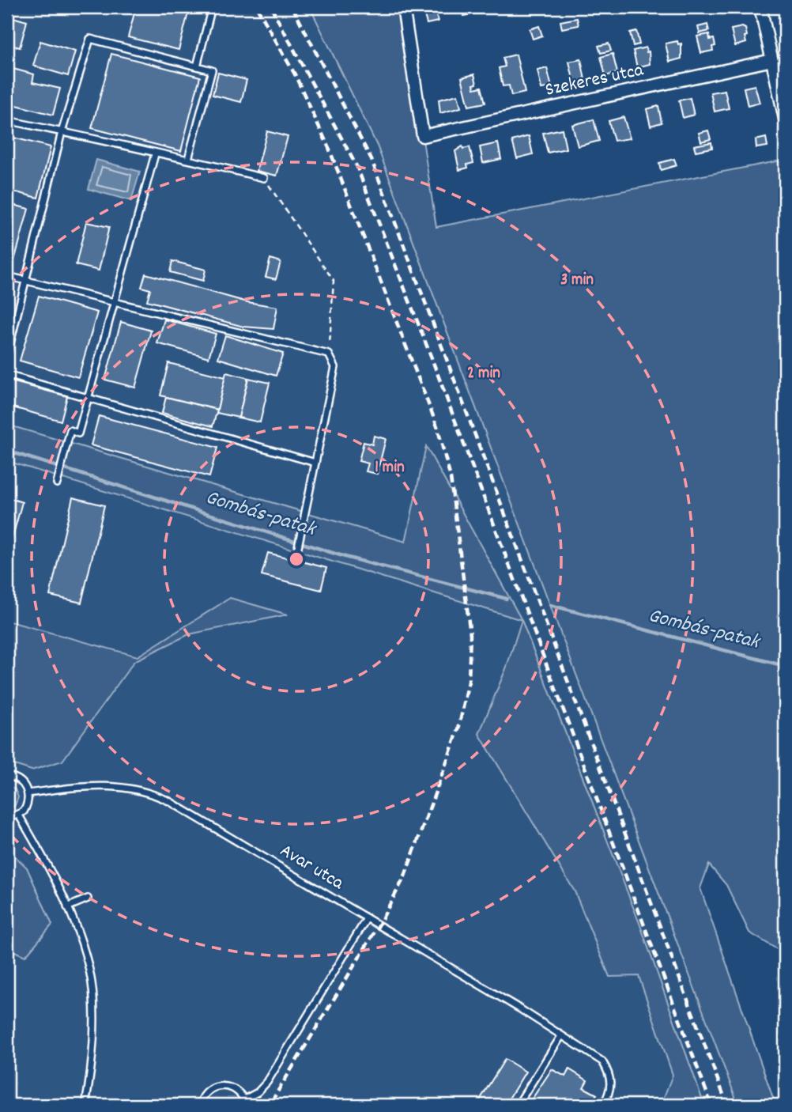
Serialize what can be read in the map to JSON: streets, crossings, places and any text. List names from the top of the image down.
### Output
{
  "streets": {
    "street": ["Szekeres utca"],
    "lane": ["Avar utca"]
  },
  "water": ["Gombás-patak"],
  "rings": ["3 min", "2 min", "1 min"]
}
